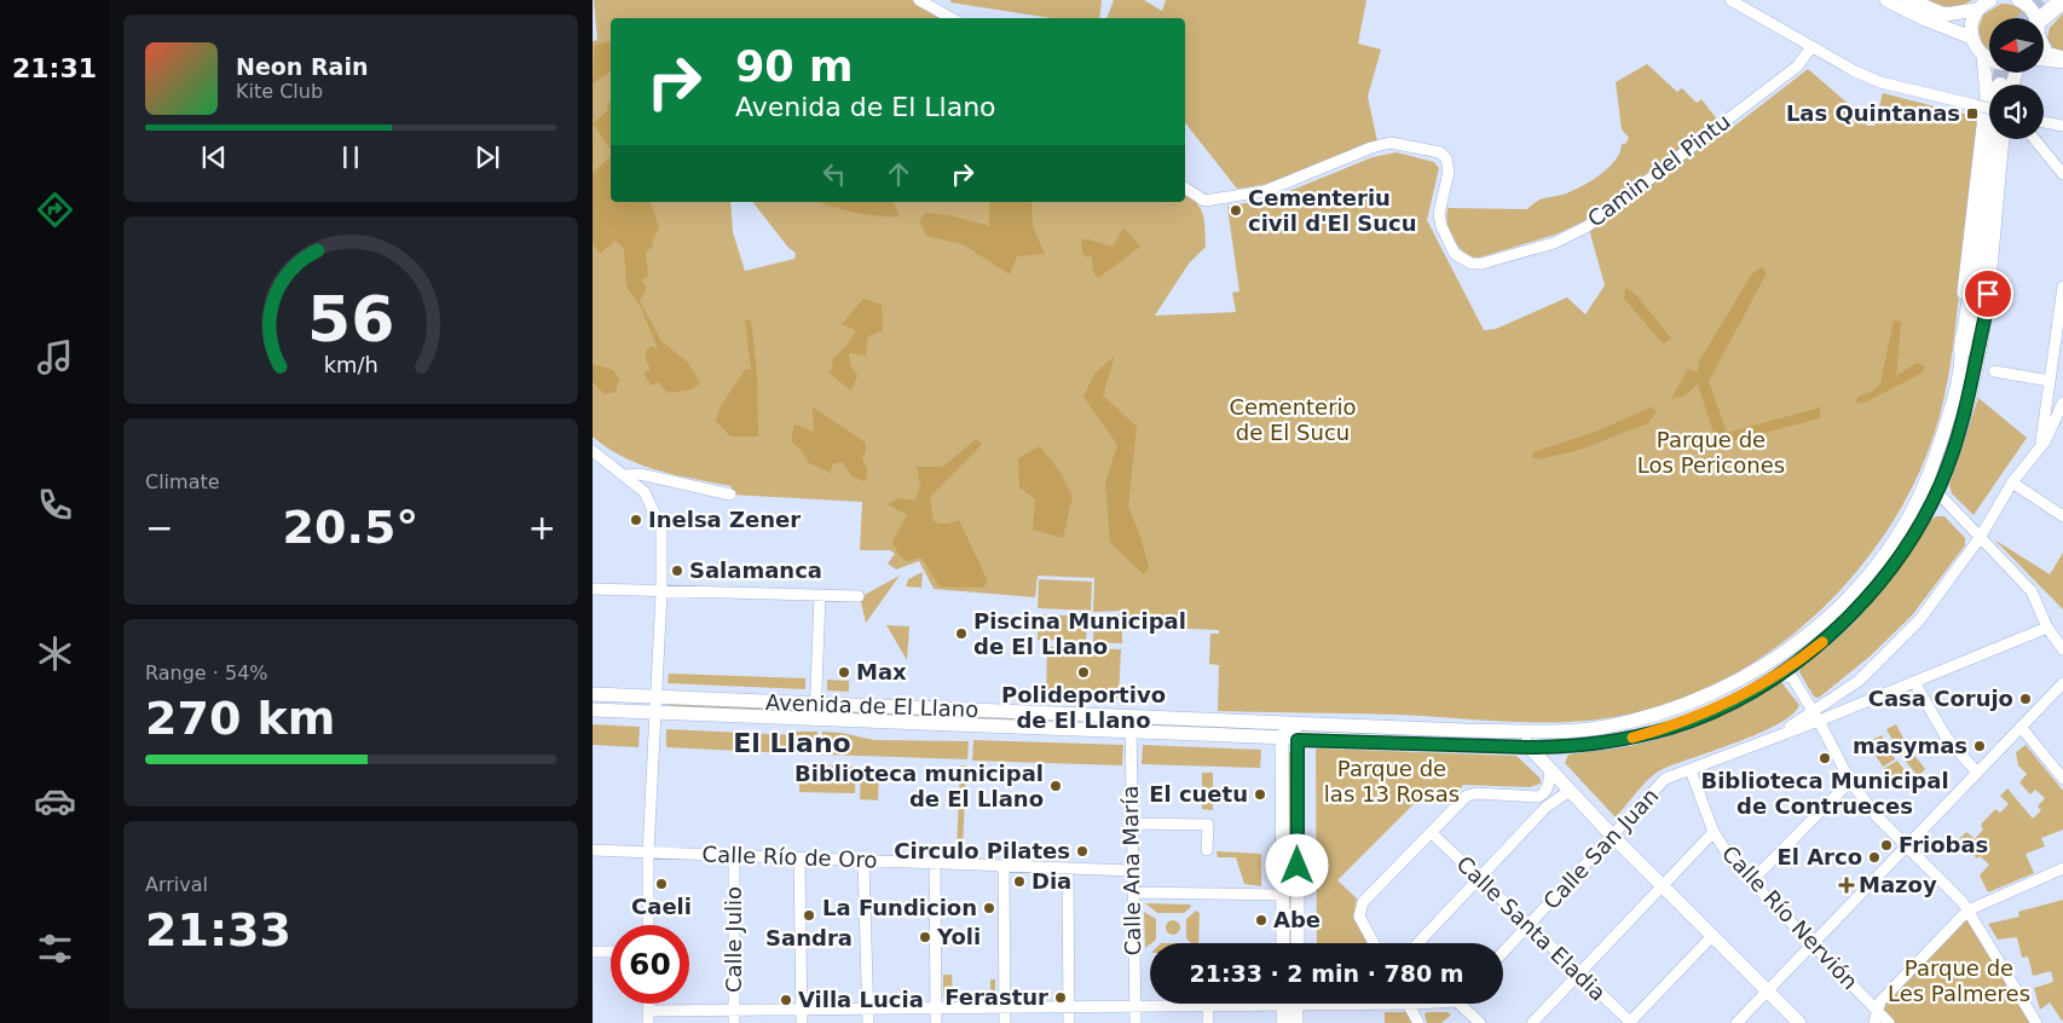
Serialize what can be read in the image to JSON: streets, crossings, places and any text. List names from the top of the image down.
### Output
{
  "streets": {
    "main road": ["Avenida de El Llano"],
    "street": [
      "Camin del Pintu",
      "Calle San Juan",
      "Calle Río de Oro",
      "Calle Ana María",
      "Calle Río Nervión",
      "Calle Santa Eladia",
      "Calle Julio"
    ]
  },
  "crossings": [
    ["Avenida de El Llano", "Calle Ana María"],
    ["Calle San Juan", "Calle Río Nervión"],
    ["Calle San Juan", "Calle Santa Eladia"],
    ["Calle Río de Oro", "Calle Ana María"],
    ["Calle Río de Oro", "Calle Julio"]
  ],
  "districts": ["El Llano"],
  "parks": [
    "Cementerio de El Sucu",
    "Parque de Los Pericones",
    "Parque de las 13 Rosas",
    "Parque de Les Palmeres"
  ],
  "places": {
    "transit": ["Las Quintanas"],
    "other": [
      "Cementeriu civil d'El Sucu",
      "Inelsa Zener",
      "Salamanca",
      "Piscina Municipal de El Llano",
      "Max",
      "Polideportivo de El Llano",
      "Casa Corujo",
      "masymas",
      "Biblioteca Municipal de Contrueces",
      "Biblioteca municipal de El Llano",
      "El cuetu",
      "Friobas",
      "Circulo Pilates",
      "El Arco",
      "Dia",
      "Caeli",
      "La Fundicion",
      "Sandra",
      "Abe",
      "Yoli",
      "Ferastur",
      "Villa Lucia"
    ],
    "health": ["Mazoy"]
  },
  "north": "left",
  "page": {
    "tabs": "21:31",
    "turn": ["90 m", "Avenida de El Llano"],
    "song": ["Neon Rain", "Kite Club"],
    "tile": [
      "Climate",
      ["Range · 54%", "270 km"],
      ["Arrival", "21:33"]
    ],
    "heat": ["−", "20.5°", "+"],
    "limit": "60",
    "trip": "21:33 · 2 min · 780 m",
    "gauge": ["56", "km/h"]
  }
}
